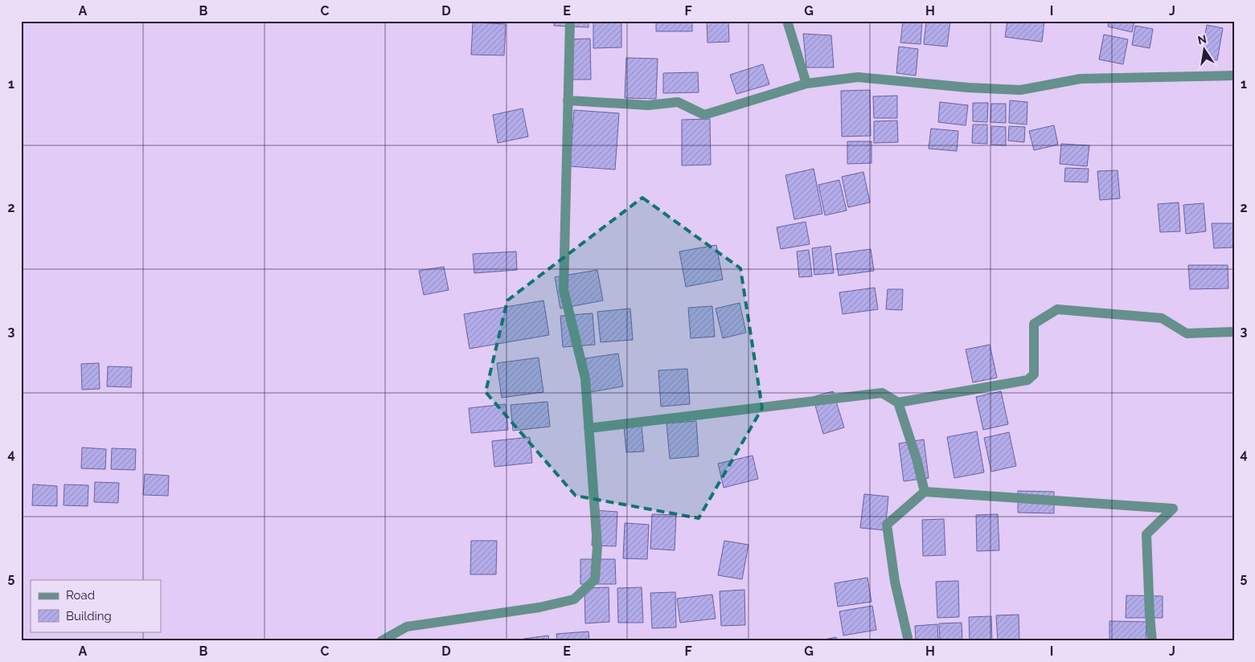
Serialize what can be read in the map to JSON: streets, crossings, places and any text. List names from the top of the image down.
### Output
{
  "legend": ["Road", "Building"],
  "north": "top",
  "grid": {
    "columns": [
      "A",
      "B",
      "C",
      "D",
      "E",
      "F",
      "G",
      "H",
      "I",
      "J"
    ],
    "rows": [
      "1",
      "2",
      "3",
      "4",
      "5"
    ]
  }
}
